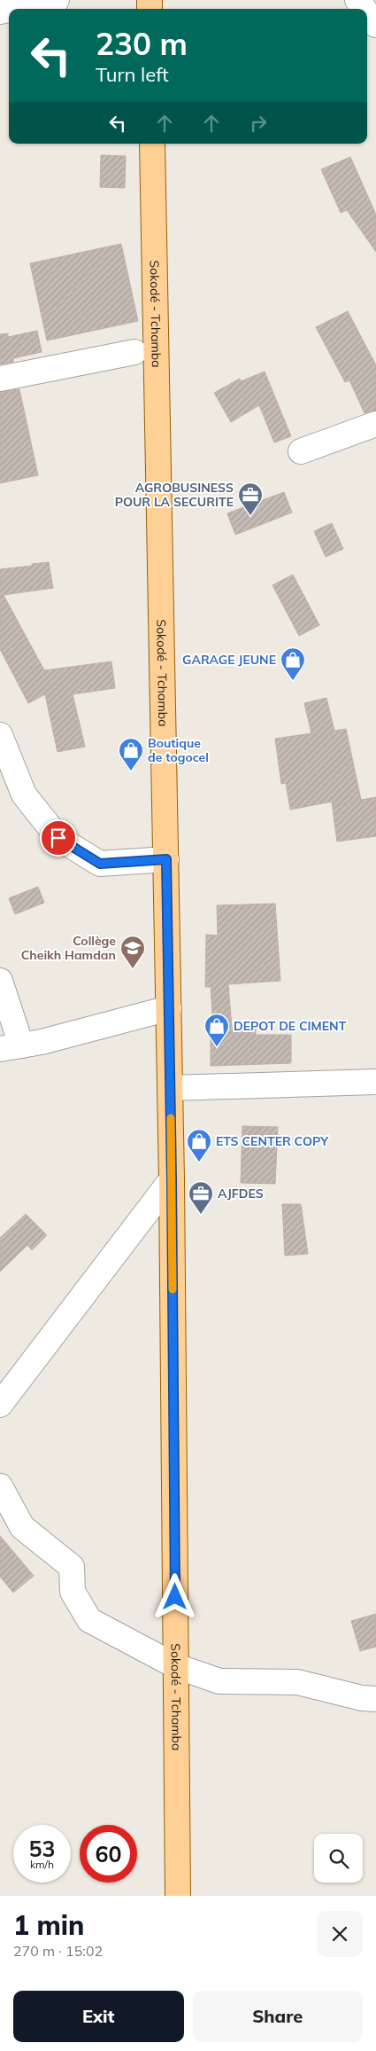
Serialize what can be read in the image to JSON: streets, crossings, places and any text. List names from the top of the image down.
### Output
{
  "streets": {
    "main road": ["Sokodé - Tchamba"]
  },
  "places": {
    "office": ["AGROBUSINESS POUR LA SECURITE", "AJFDES"],
    "shop": [
      "GARAGE JEUNE",
      "Boutique de togocel",
      "DEPOT DE CIMENT",
      "ETS CENTER COPY"
    ],
    "school or university": ["Collège Cheikh Hamdan"]
  },
  "page": {
    "turn": ["230 m", "Turn left"],
    "speed": "53 km/h",
    "limit": "60",
    "heading": ["1 min", "270 m · 15:02"],
    "buttons": ["Exit", "Share"]
  }
}
